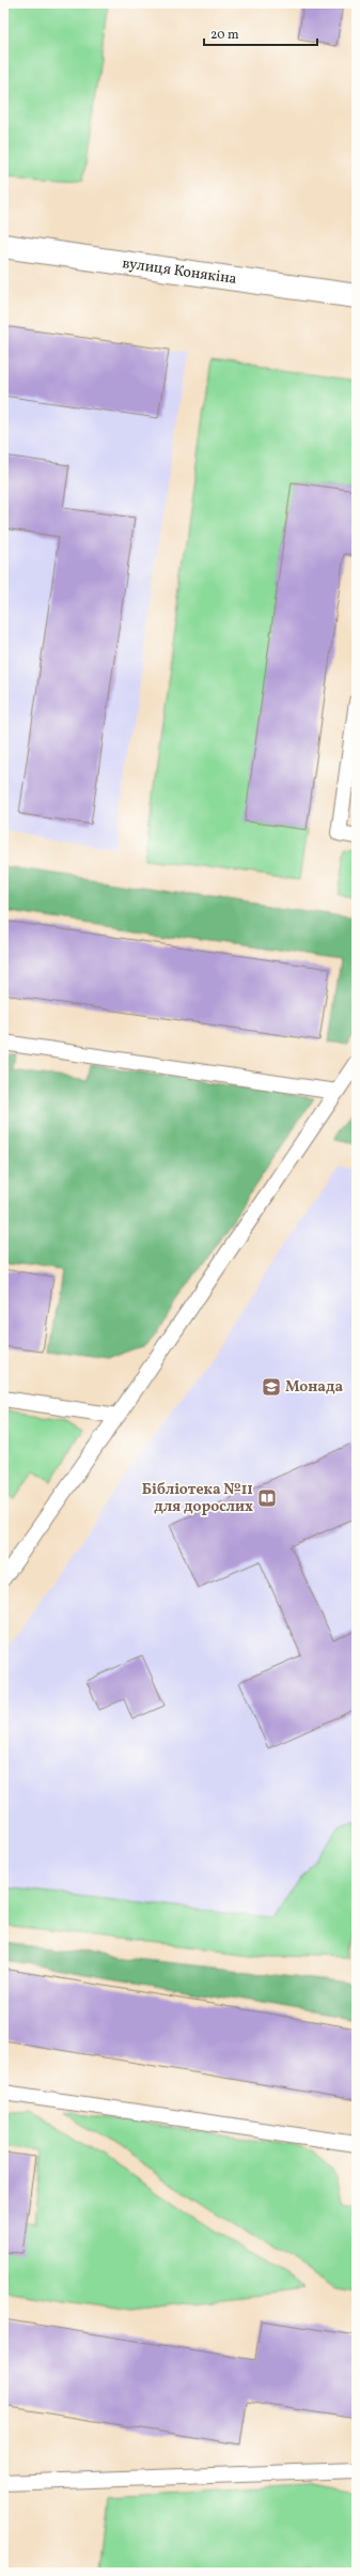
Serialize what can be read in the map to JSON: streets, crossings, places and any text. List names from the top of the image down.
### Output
{
  "streets": {
    "street": ["вулиця Конякіна"]
  },
  "places": {
    "school or university": ["Монада"],
    "library": ["Бібліотека №11 для дорослих"]
  },
  "scale_bar": "20 m"
}
